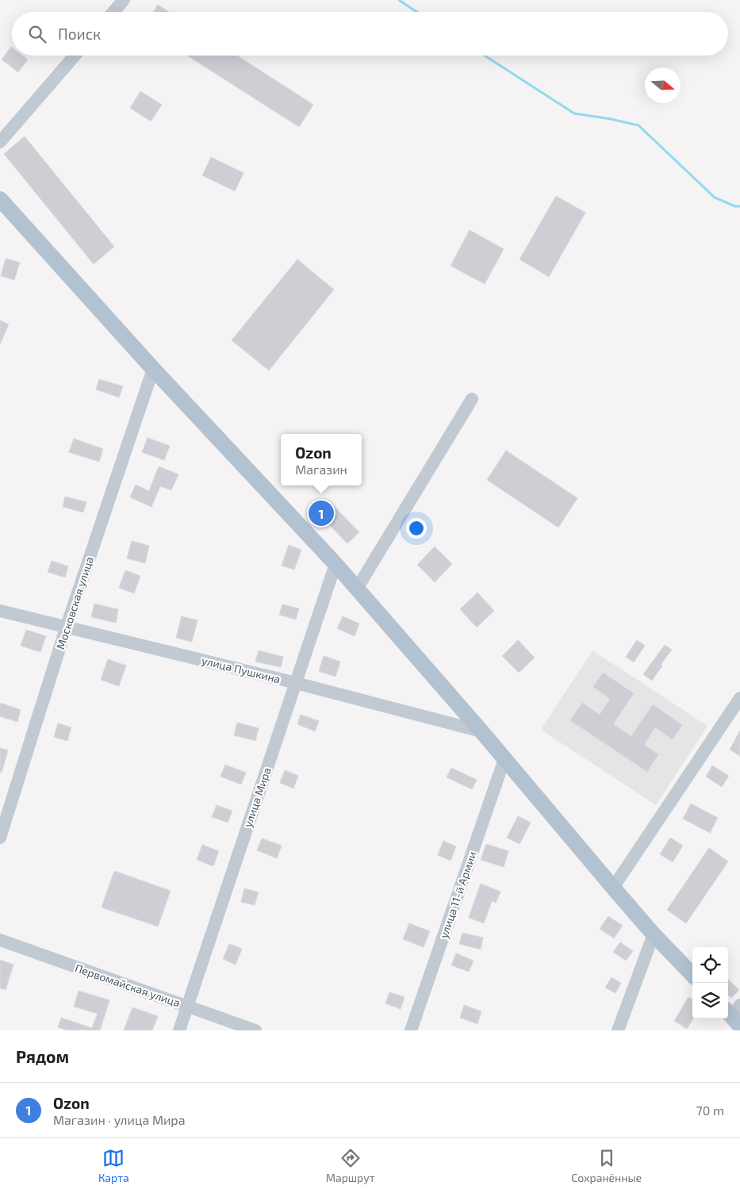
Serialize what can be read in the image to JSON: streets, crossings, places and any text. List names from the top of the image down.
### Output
{
  "streets": {
    "street": [
      "Московская улица",
      "улица Пушкина",
      "улица Мира",
      "улица 11-й Армии",
      "Первомайская улица"
    ]
  },
  "crossings": [
    ["Московская улица", "улица Пушкина"],
    ["улица Пушкина", "улица Мира"],
    ["улица Мира", "Первомайская улица"]
  ],
  "north": "right",
  "page": {
    "search": "Поиск",
    "popup": ["Ozon", "Магазин"],
    "pins": "1",
    "heading": "Рядом",
    "list": [
      {
        "mark": "1",
        "name": "Ozon",
        "note": "Магазин · улица Мира",
        "value": "70 m"
      }
    ],
    "nav": ["Карта", "Маршрут", "Сохранённые"]
  }
}
